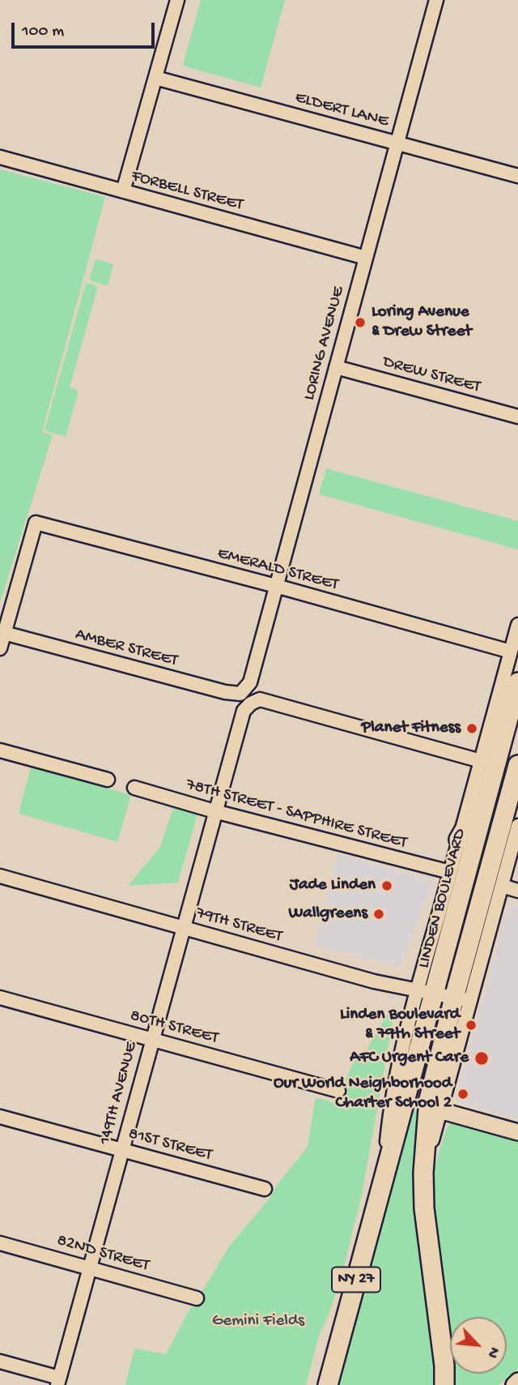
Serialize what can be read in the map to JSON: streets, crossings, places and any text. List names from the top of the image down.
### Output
{
  "streets": {
    "highway": ["LINDEN BOULEVARD", "NY 27"],
    "street": [
      "ELDERT LANE",
      "FORBELL STREET",
      "LORING AVENUE",
      "DREW STREET",
      "EMERALD STREET",
      "AMBER STREET",
      "78TH STREET - SAPPHIRE STREET",
      "79TH STREET",
      "80TH STREET",
      "149TH AVENUE",
      "81ST STREET",
      "82ND STREET"
    ]
  },
  "crossings": [
    ["ELDERT LANE", "LORING AVENUE"],
    ["FORBELL STREET", "LORING AVENUE"],
    ["LORING AVENUE", "DREW STREET"],
    ["LORING AVENUE", "EMERALD STREET"],
    ["LORING AVENUE", "AMBER STREET"],
    ["EMERALD STREET", "AMBER STREET"],
    ["EMERALD STREET", "LINDEN BOULEVARD"],
    ["78TH STREET - SAPPHIRE STREET", "LINDEN BOULEVARD"],
    ["78TH STREET - SAPPHIRE STREET", "149TH AVENUE"],
    ["LINDEN BOULEVARD", "79TH STREET"],
    ["79TH STREET", "149TH AVENUE"],
    ["80TH STREET", "149TH AVENUE"],
    ["149TH AVENUE", "81ST STREET"],
    ["149TH AVENUE", "82ND STREET"]
  ],
  "parks": ["Gemini Fields"],
  "places": [
    "Loring Avenue & Drew Street",
    "Planet Fitness",
    "Jade Linden",
    "Wallgreens",
    "Linden Boulevard & 79th Street",
    "AFC Urgent Care",
    "Our World Neighborhood Charter School 2"
  ],
  "scale_bar": "100 m",
  "north": "bottom right"
}
